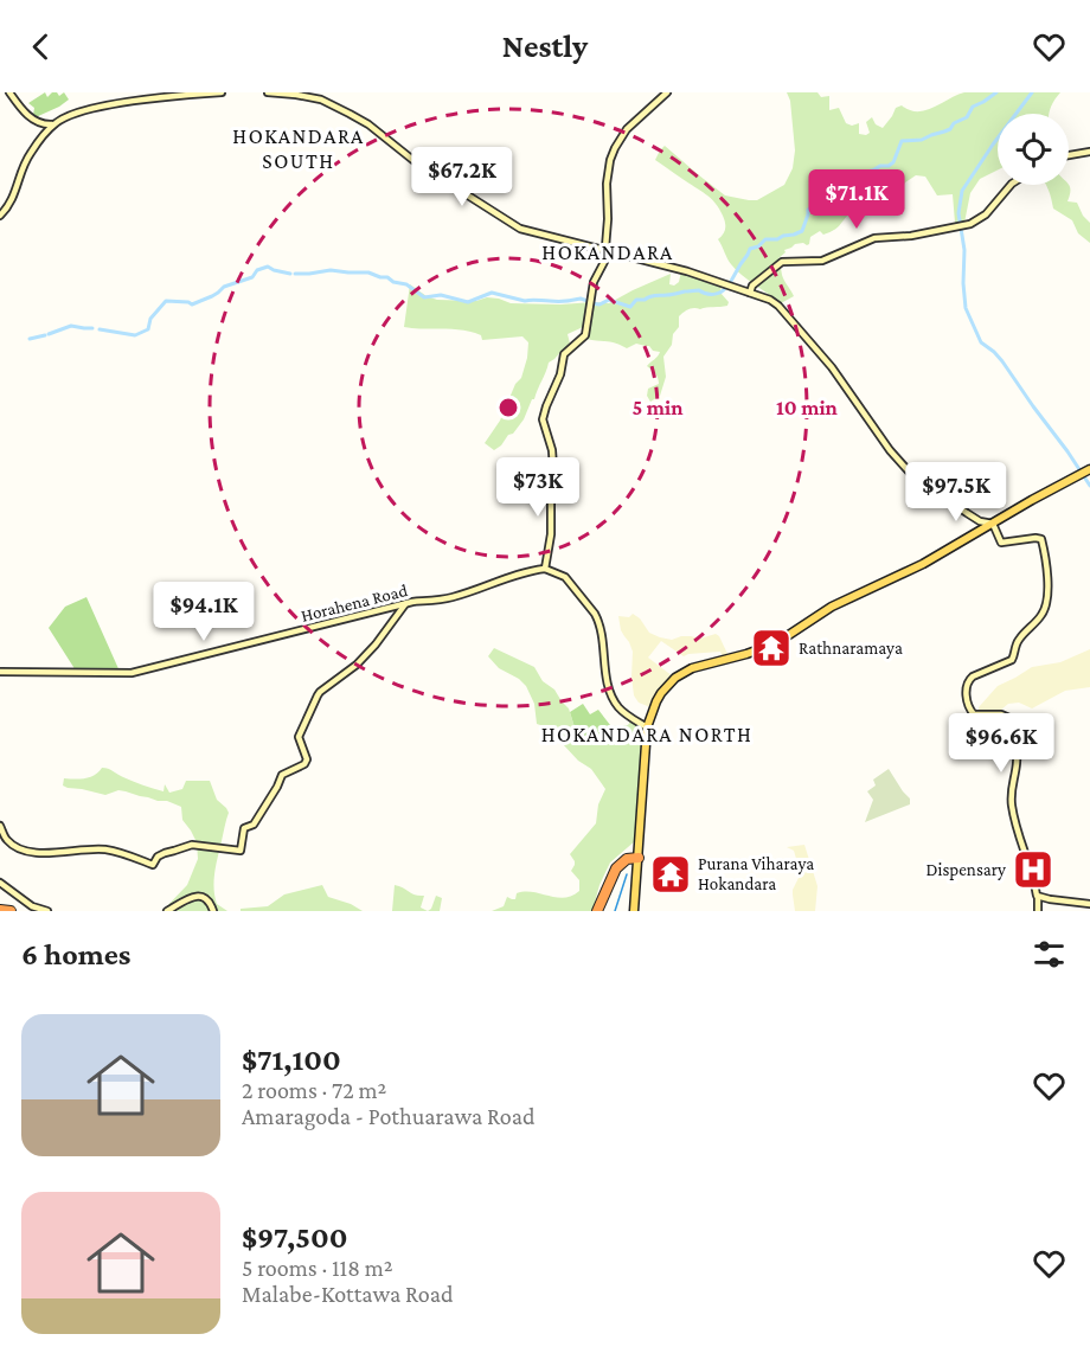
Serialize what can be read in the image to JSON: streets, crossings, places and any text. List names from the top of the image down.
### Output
{
  "streets": {
    "street": ["Horahena Road"]
  },
  "districts": ["HOKANDARA SOUTH", "HOKANDARA", "HOKANDARA NORTH"],
  "places": {
    "temple": ["Rathnaramaya", "Purana Viharaya Hokandara"],
    "hospital": ["Dispensary"]
  },
  "page": {
    "header": "Nestly",
    "price": [
      "$67.2K",
      "$71.1K",
      "$73K",
      "$97.5K",
      "$94.1K",
      "$96.6K"
    ],
    "heading": "6 homes",
    "list": [
      {
        "name": "$71,100",
        "note": "2 rooms · 72 m² · Amaragoda - Pothuarawa Road"
      },
      {
        "name": "$97,500",
        "note": "5 rooms · 118 m² · Malabe-Kottawa Road"
      }
    ]
  },
  "rings": ["5 min", "10 min"]
}
